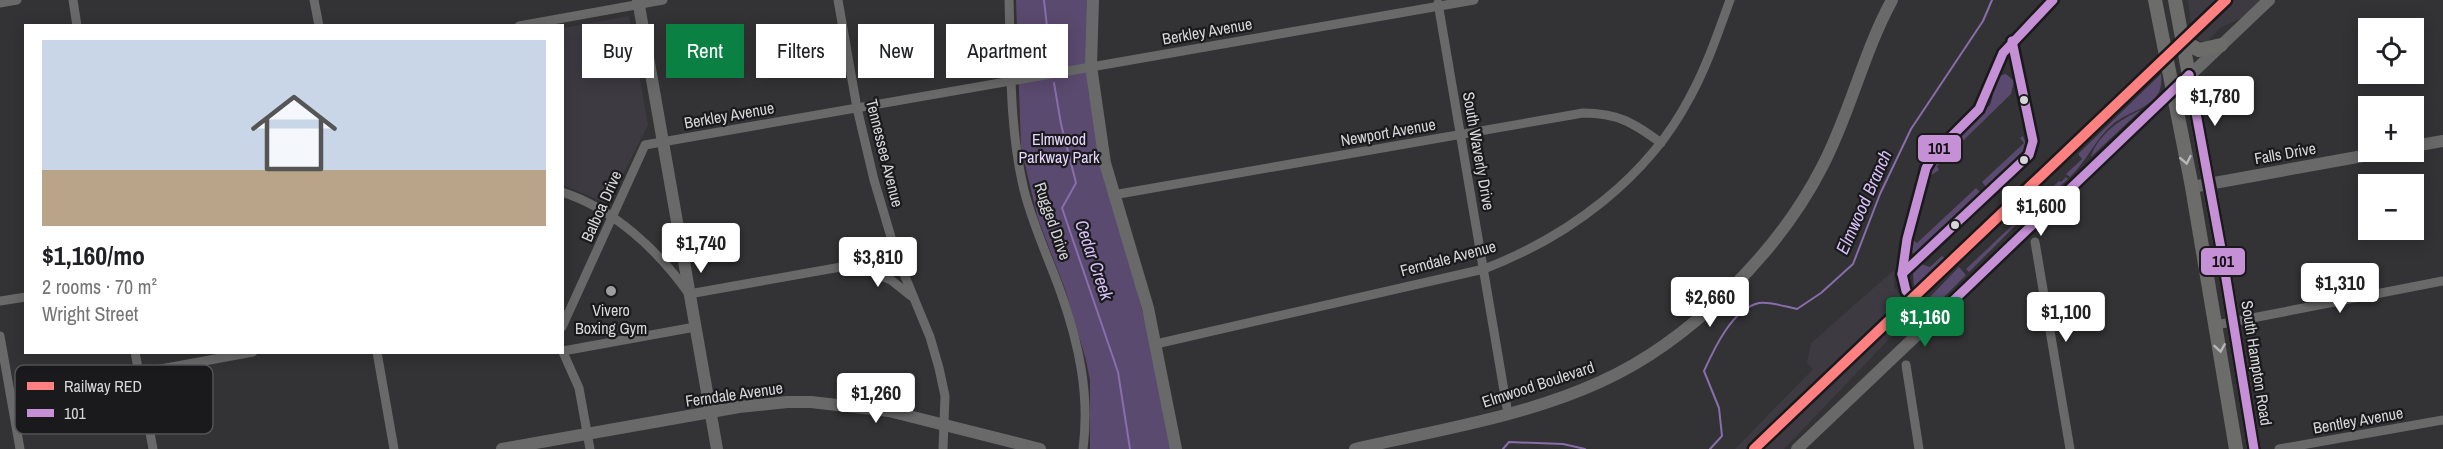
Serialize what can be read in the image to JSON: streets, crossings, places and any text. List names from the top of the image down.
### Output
{
  "streets": {
    "main road": ["South Hampton Road"],
    "street": [
      "Berkley Avenue",
      "Newport Avenue",
      "South Waverly Drive",
      "Tennessee Avenue",
      "Falls Drive",
      "Balboa Drive",
      "Rugged Drive",
      "Ferndale Avenue",
      "Elmwood Boulevard",
      "Bentley Avenue"
    ]
  },
  "crossings": [
    ["Berkley Avenue", "South Waverly Drive"],
    ["Berkley Avenue", "Tennessee Avenue"],
    ["Berkley Avenue", "Balboa Drive"],
    ["Berkley Avenue", "Rugged Drive"],
    ["Newport Avenue", "South Waverly Drive"],
    ["Newport Avenue", "Ferndale Avenue"],
    ["South Waverly Drive", "Ferndale Avenue"],
    ["South Waverly Drive", "Elmwood Boulevard"],
    ["Tennessee Avenue", "Ferndale Avenue"],
    ["Falls Drive", "South Hampton Road"]
  ],
  "water": ["Elmwood Branch", "Cedar Creek"],
  "parks": ["Elmwood Parkway Park"],
  "places": ["Vivero Boxing Gym"],
  "lines": ["rail line RED", "transit line 101"],
  "legend": ["Railway RED", "101"],
  "page": {
    "map_buttons": ["+", "−"],
    "chip": [
      "Buy",
      "Rent",
      "Filters",
      "New",
      "Apartment"
    ],
    "list": [
      {
        "name": "$1,160/mo",
        "note": "2 rooms · 70 m² · Wright Street"
      }
    ],
    "price": [
      "$1,780",
      "$1,600",
      "$1,740",
      "$3,810",
      "$1,310",
      "$2,660",
      "$1,100",
      "$1,160",
      "$1,260"
    ]
  }
}
